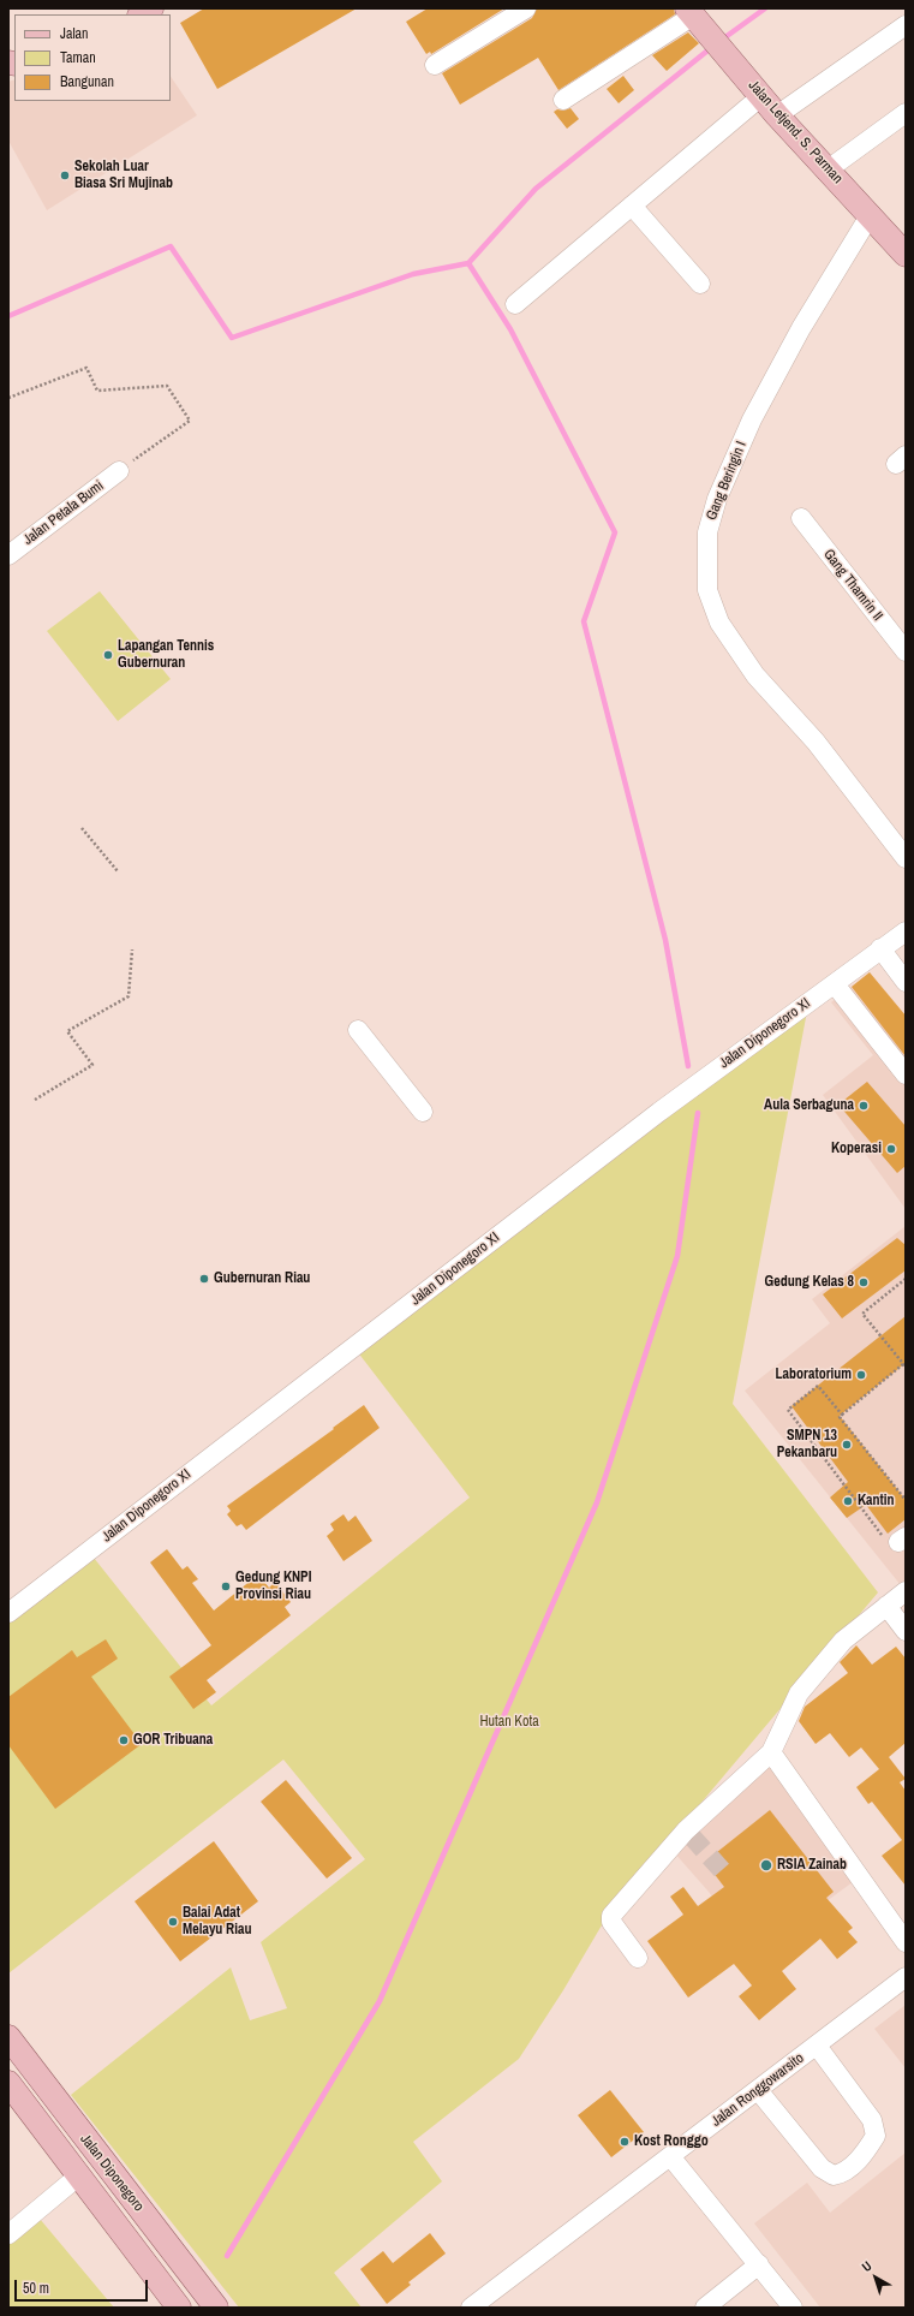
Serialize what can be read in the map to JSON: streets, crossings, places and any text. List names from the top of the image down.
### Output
{
  "streets": {
    "main road": ["Jalan Letjend. S. Parman", "Jalan Diponegoro"],
    "street": [
      "Gang Beringin I",
      "Jalan Petala Bumi",
      "Gang Thamrin II",
      "Jalan Diponegoro XI",
      "Jalan Ronggowarsito"
    ]
  },
  "crossings": [
    ["Jalan Letjend. S. Parman", "Gang Beringin I"]
  ],
  "parks": ["Hutan Kota"],
  "places": [
    "Sekolah Luar Biasa Sri Mujinab",
    "Lapangan Tennis Gubernuran",
    "Aula Serbaguna",
    "Koperasi",
    "Gubernuran Riau",
    "Gedung Kelas 8",
    "Laboratorium",
    "SMPN 13 Pekanbaru",
    "Kantin",
    "Gedung KNPI Provinsi Riau",
    "GOR Tribuana",
    "RSIA Zainab",
    "Balai Adat Melayu Riau",
    "Kost Ronggo"
  ],
  "legend": ["Jalan", "Taman", "Bangunan"],
  "scale_bar": "50 m",
  "north": "top left"
}
